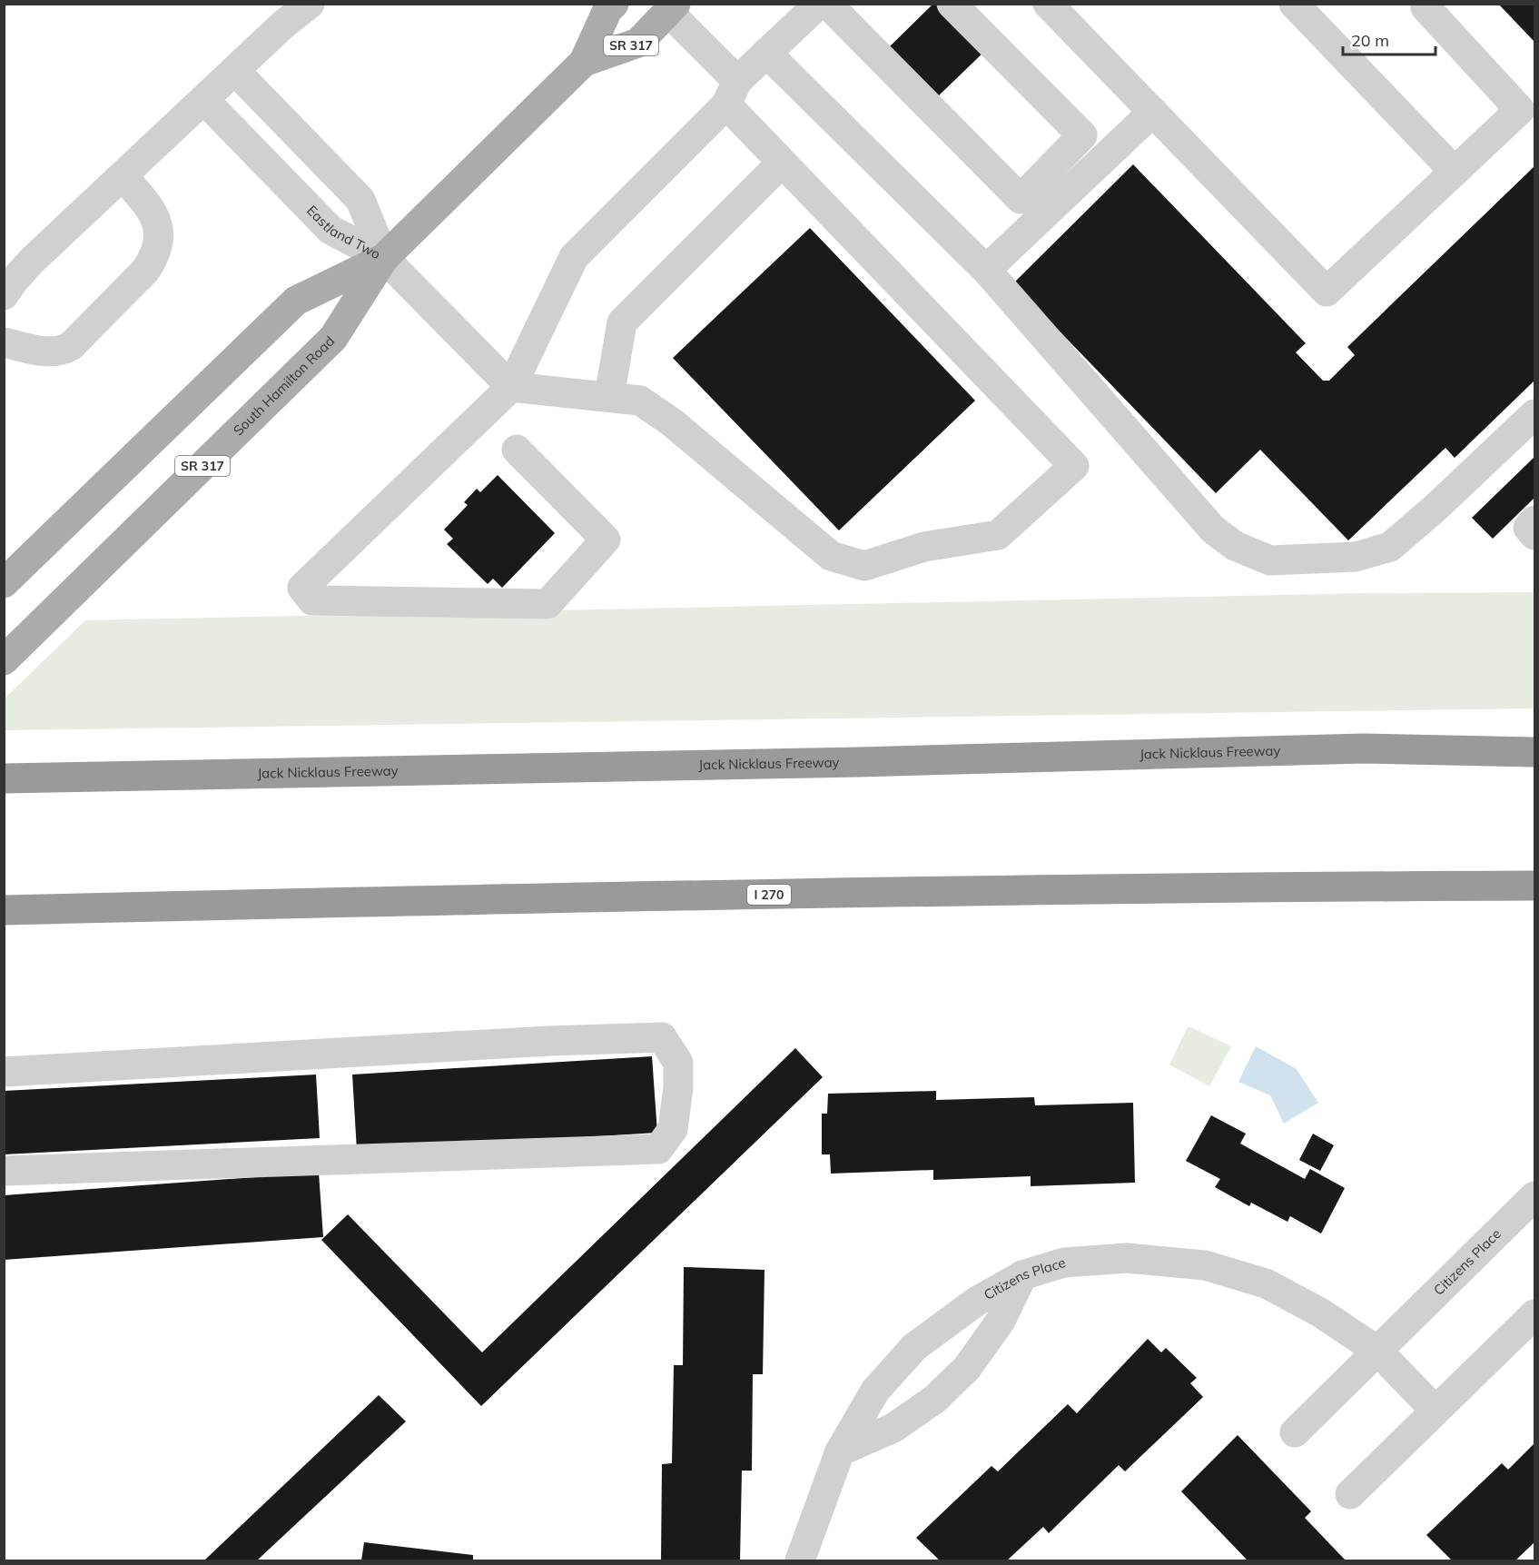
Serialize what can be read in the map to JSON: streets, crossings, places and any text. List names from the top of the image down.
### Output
{
  "streets": {
    "highway": ["Jack Nicklaus Freeway", "I 270"],
    "main road": ["SR 317", "South Hamilton Road"],
    "street": ["Eastland Two", "Citizens Place"]
  },
  "crossings": [
    ["Eastland Two", "South Hamilton Road"]
  ],
  "scale_bar": "20 m"
}
